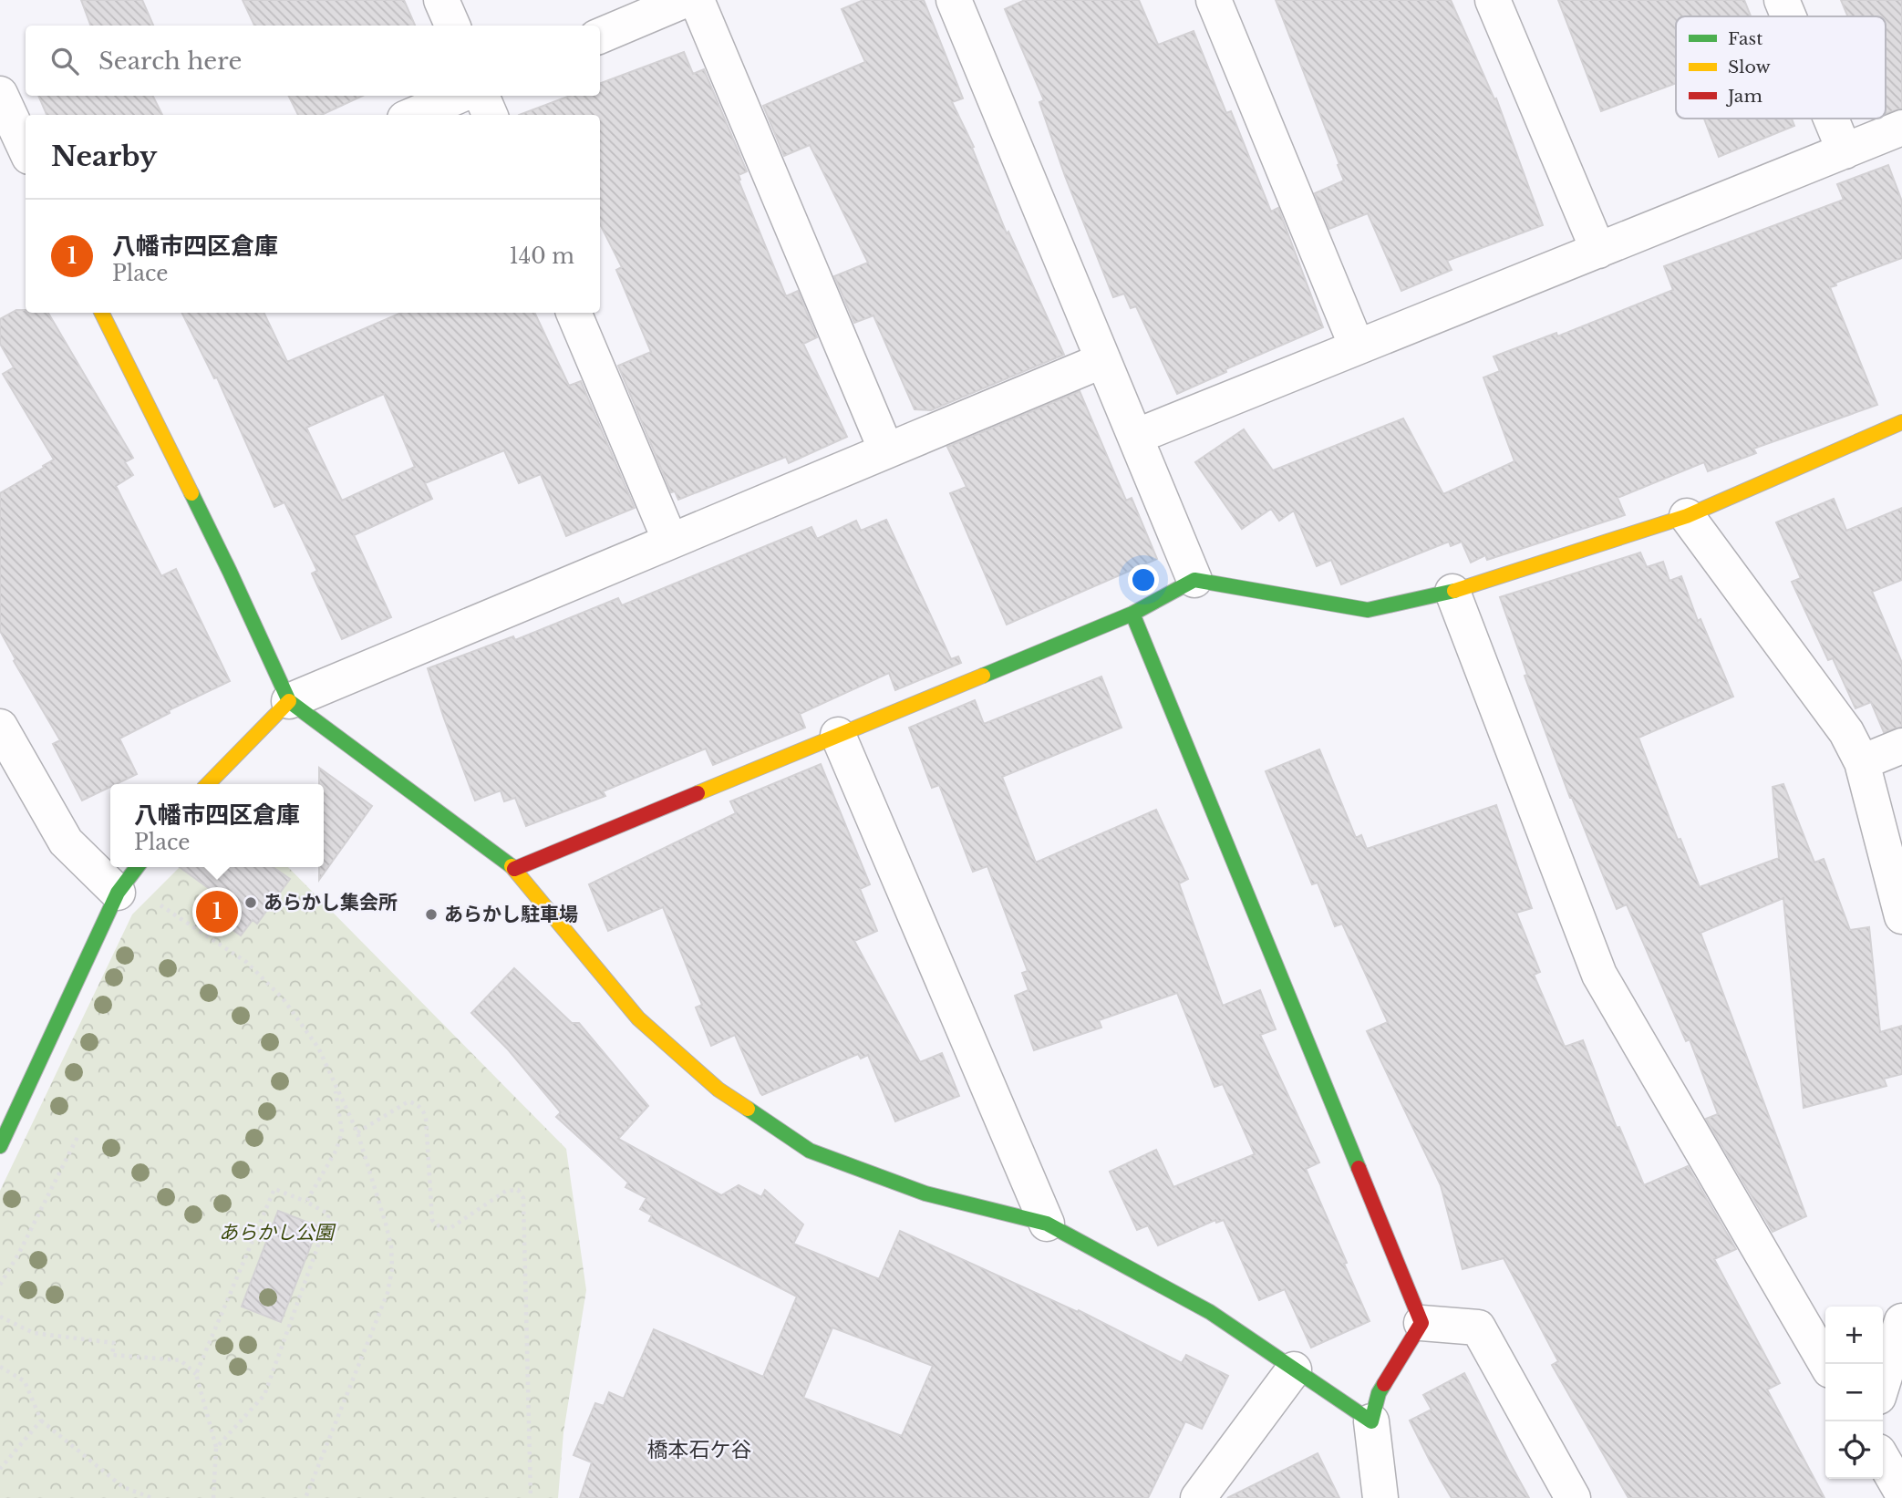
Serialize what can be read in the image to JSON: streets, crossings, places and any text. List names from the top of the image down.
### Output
{
  "districts": ["橋本石ケ谷"],
  "parks": ["あらかし公園"],
  "places": ["あらかし集会所", "あらかし駐車場"],
  "legend": ["Fast", "Slow", "Jam"],
  "page": {
    "search": "Search here",
    "heading": "Nearby",
    "list": [
      {
        "mark": "1",
        "name": "八幡市四区倉庫",
        "note": "Place",
        "value": "140 m"
      }
    ],
    "popup": ["八幡市四区倉庫", "Place"],
    "pins": "1",
    "map_buttons": ["+", "−"]
  }
}
